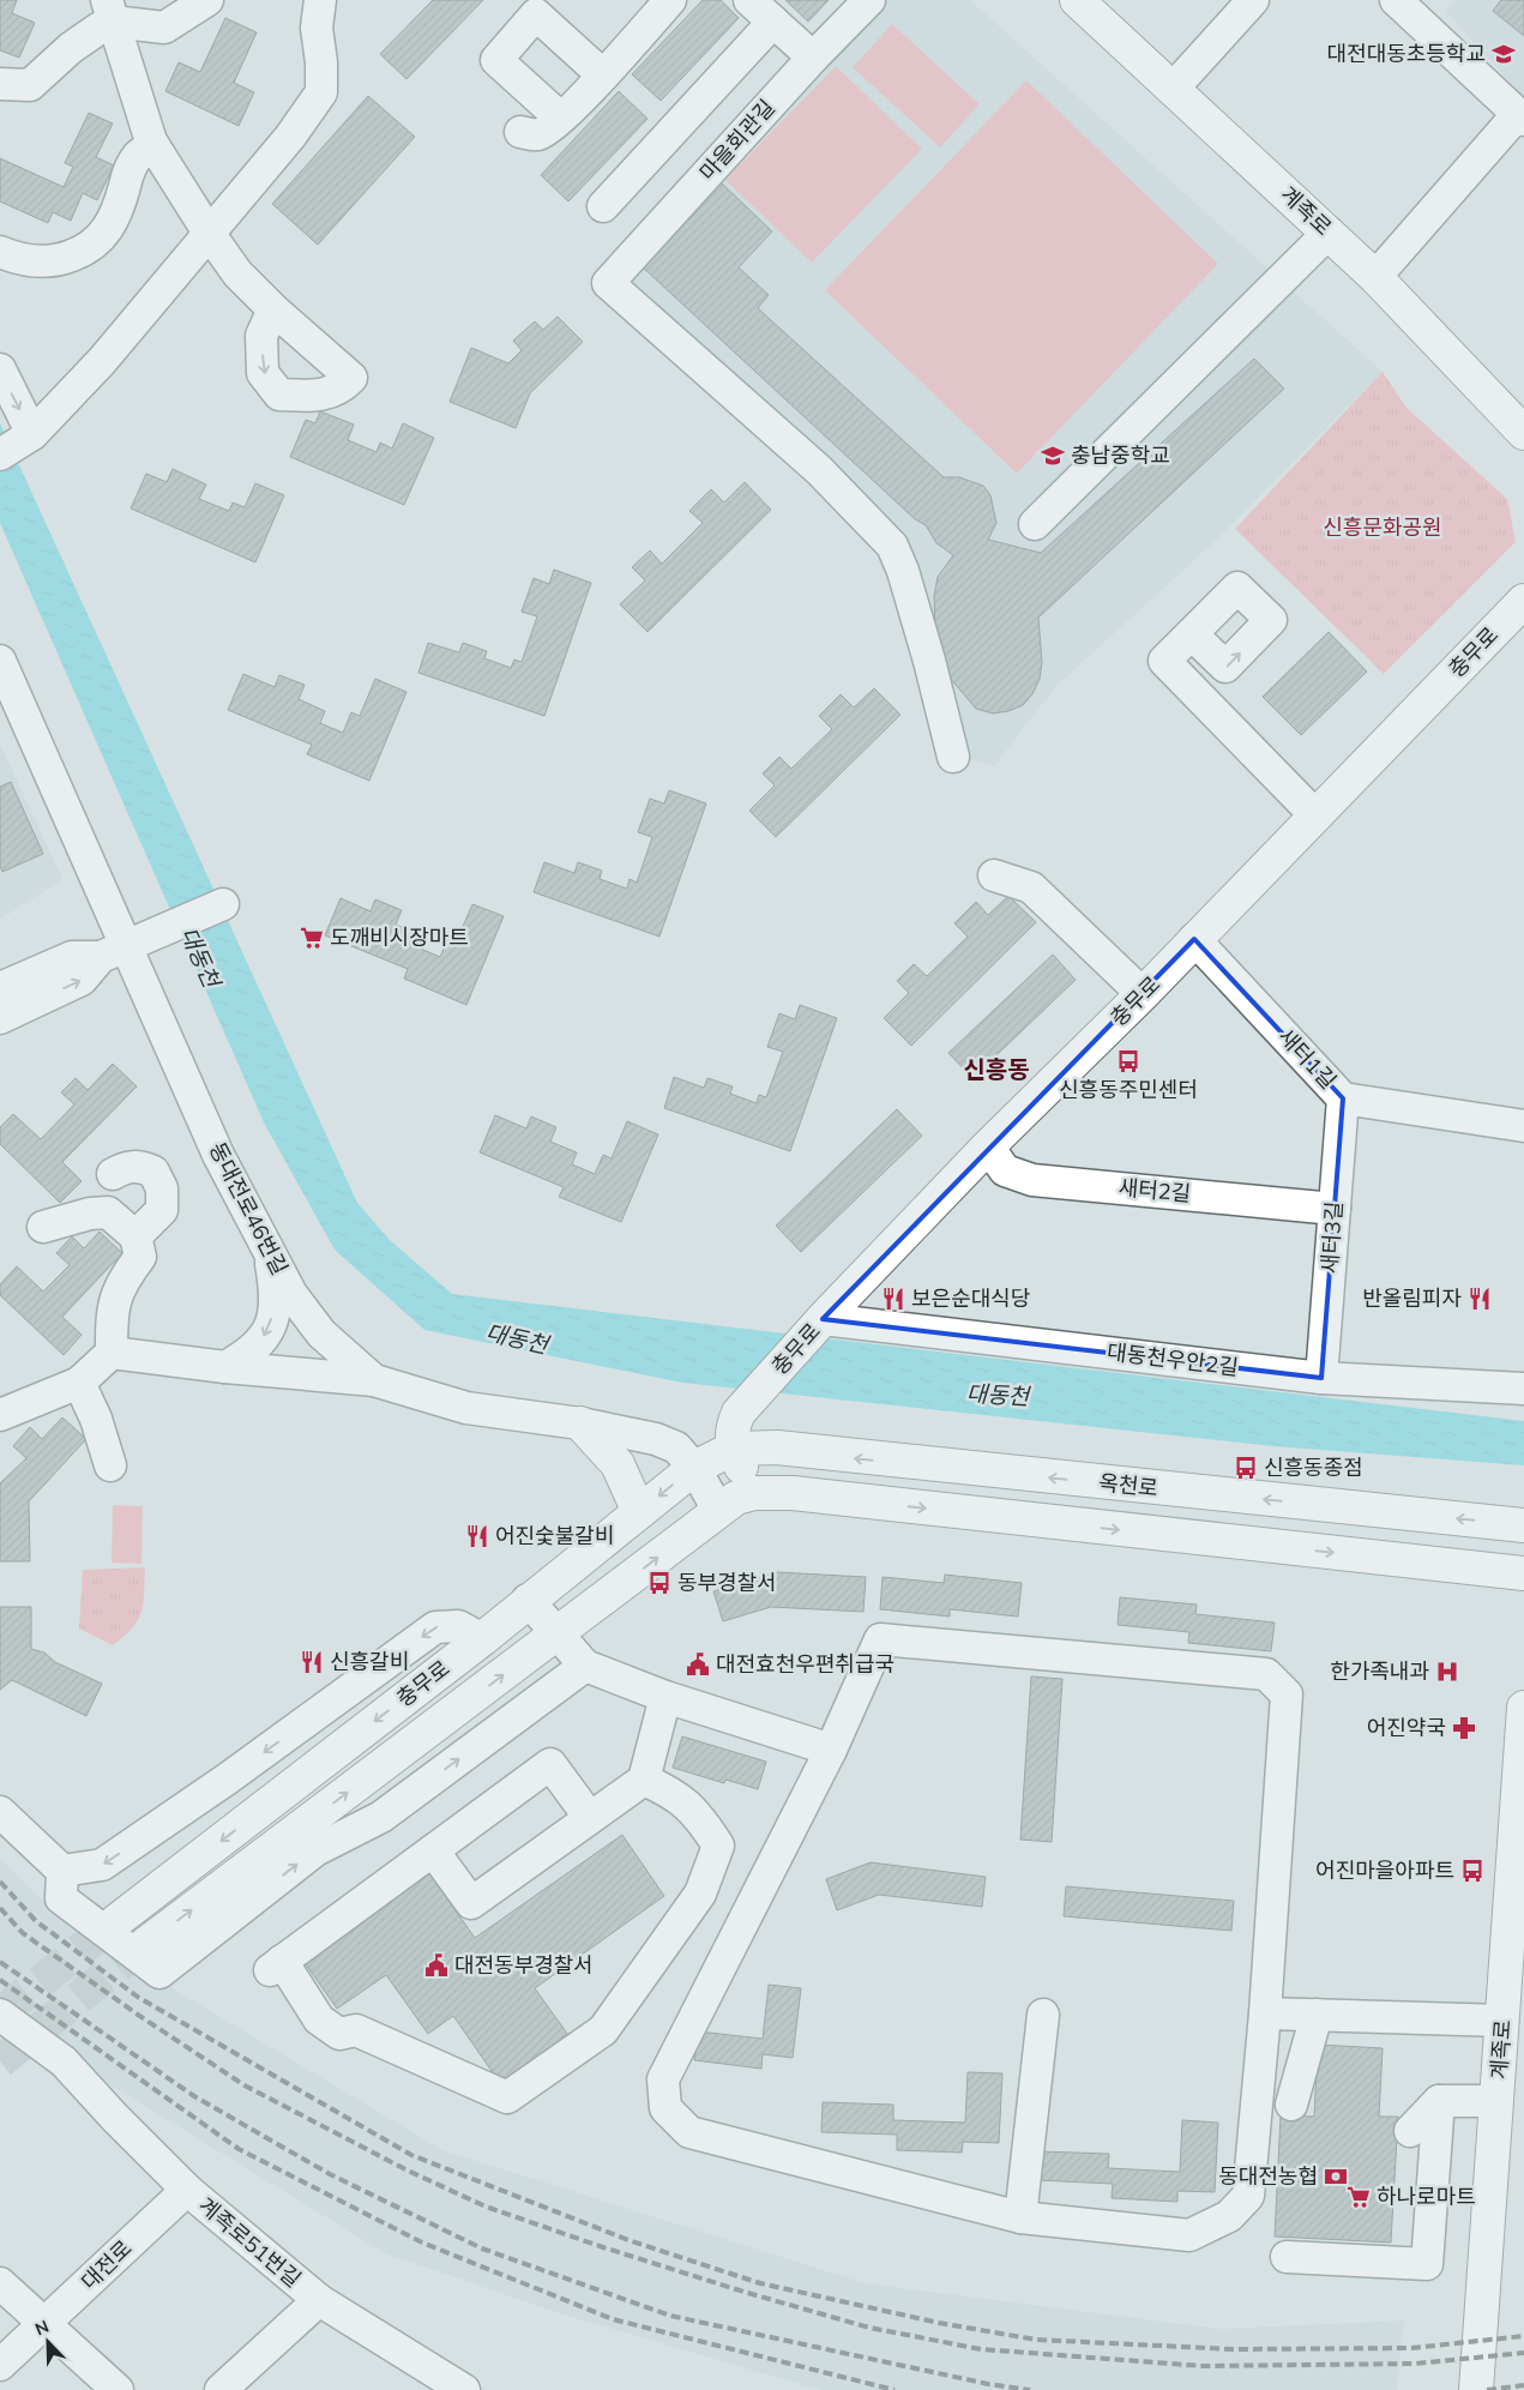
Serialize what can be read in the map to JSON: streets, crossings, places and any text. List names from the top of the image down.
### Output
{
  "streets": {
    "main road": ["계족로", "충무로", "옥천로"],
    "street": [
      "마을회관길",
      "새터1길",
      "새터2길",
      "동대전로46번길",
      "새터3길",
      "대동천우안2길",
      "계족로51번길",
      "대전로"
    ]
  },
  "crossings": [
    ["충무로", "새터1길"],
    ["충무로", "새터2길"],
    ["충무로", "동대전로46번길"],
    ["충무로", "대동천우안2길"],
    ["충무로", "옥천로"],
    ["새터1길", "새터3길"],
    ["새터2길", "새터3길"],
    ["새터3길", "대동천우안2길"],
    ["계족로51번길", "대전로"]
  ],
  "districts": ["신흥동"],
  "water": ["대동천"],
  "parks": ["신흥문화공원"],
  "places": {
    "school or university": ["대전대동초등학교", "충남중학교"],
    "supermarket": ["도깨비시장마트", "하나로마트"],
    "bus stop": [
      "신흥동주민센터",
      "신흥동종점",
      "동부경찰서",
      "어진마을아파트"
    ],
    "restaurant": [
      "보은순대식당",
      "반올림피자",
      "어진숯불갈비",
      "신흥갈비"
    ],
    "public building": ["대전효천우편취급국", "대전동부경찰서"],
    "hospital": ["한가족내과"],
    "pharmacy": ["어진약국"],
    "bank": ["동대전농협"]
  },
  "north": "top left"
}
